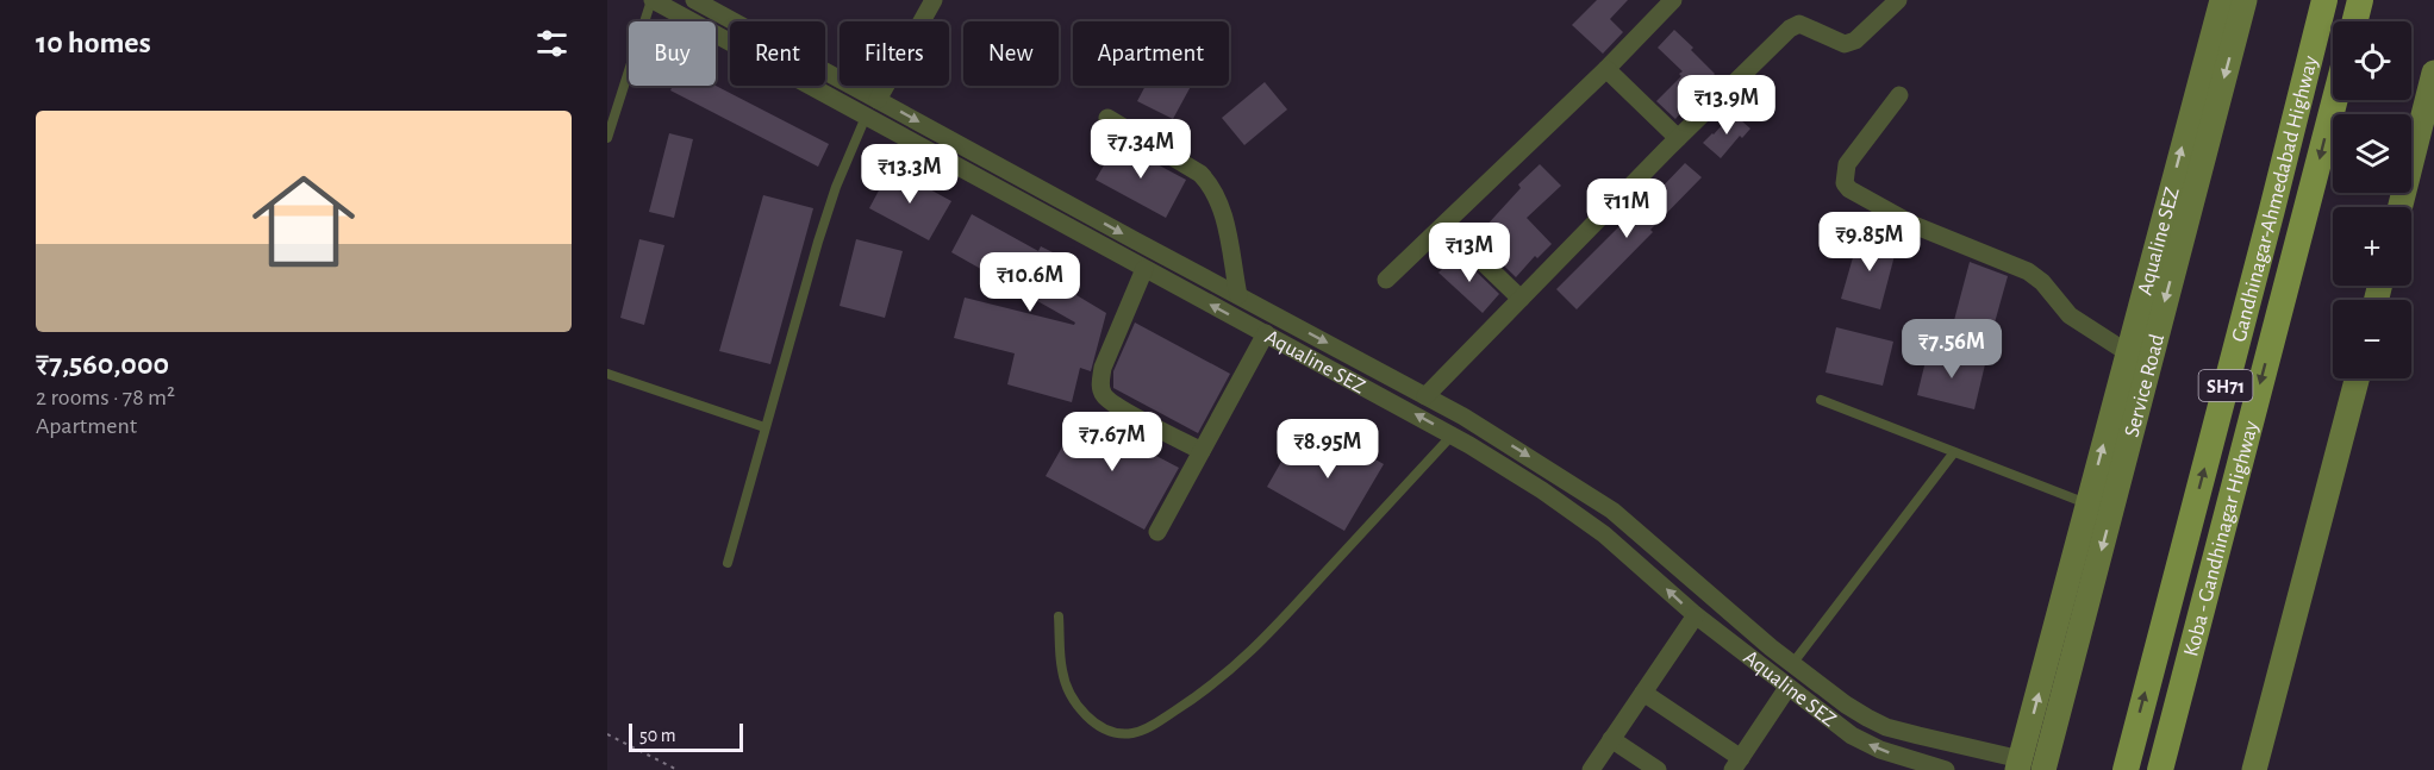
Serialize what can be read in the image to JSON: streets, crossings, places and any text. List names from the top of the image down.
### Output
{
  "streets": {
    "main road": ["Gandhinagar-Ahmedabad Highway", "SH71", "Koba - Gandhinagar Highway"],
    "street": ["Aqualine SEZ", "Service Road"]
  },
  "one_way": ["Gandhinagar-Ahmedabad Highway", "Koba - Gandhinagar Highway"],
  "scale_bar": "50 m",
  "page": {
    "heading": "10 homes",
    "map_buttons": ["+", "−"],
    "chip": [
      "Buy",
      "Rent",
      "Filters",
      "New",
      "Apartment"
    ],
    "price": [
      "₹13.9M",
      "₹7.34M",
      "₹13.3M",
      "₹11M",
      "₹9.85M",
      "₹13M",
      "₹10.6M",
      "₹7.56M",
      "₹7.67M",
      "₹8.95M"
    ],
    "list": [
      {
        "name": "₹7,560,000",
        "note": "2 rooms · 78 m² · Apartment"
      }
    ],
    "scale": "50 m"
  }
}
